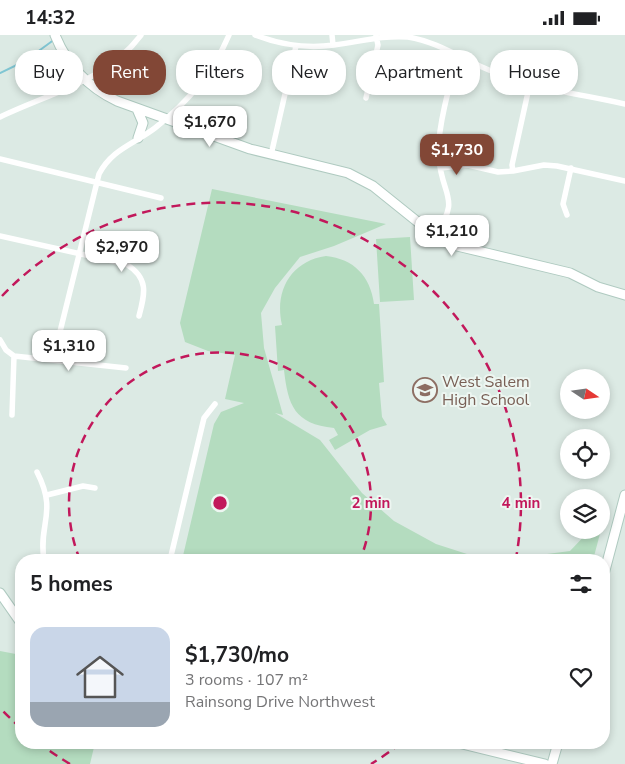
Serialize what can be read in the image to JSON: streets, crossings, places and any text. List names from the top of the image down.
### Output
{
  "places": {
    "school or university": ["West Salem High School"]
  },
  "north": "right",
  "page": {
    "status": "14:32",
    "chip": [
      "Buy",
      "Rent",
      "Filters",
      "New",
      "Apartment",
      "House"
    ],
    "price": [
      "$1,670",
      "$1,730",
      "$1,210",
      "$2,970",
      "$1,310"
    ],
    "heading": "5 homes",
    "list": [
      {
        "name": "$1,730/mo",
        "note": "3 rooms · 107 m² · Rainsong Drive Northwest"
      }
    ]
  },
  "rings": ["2 min", "4 min"]
}
